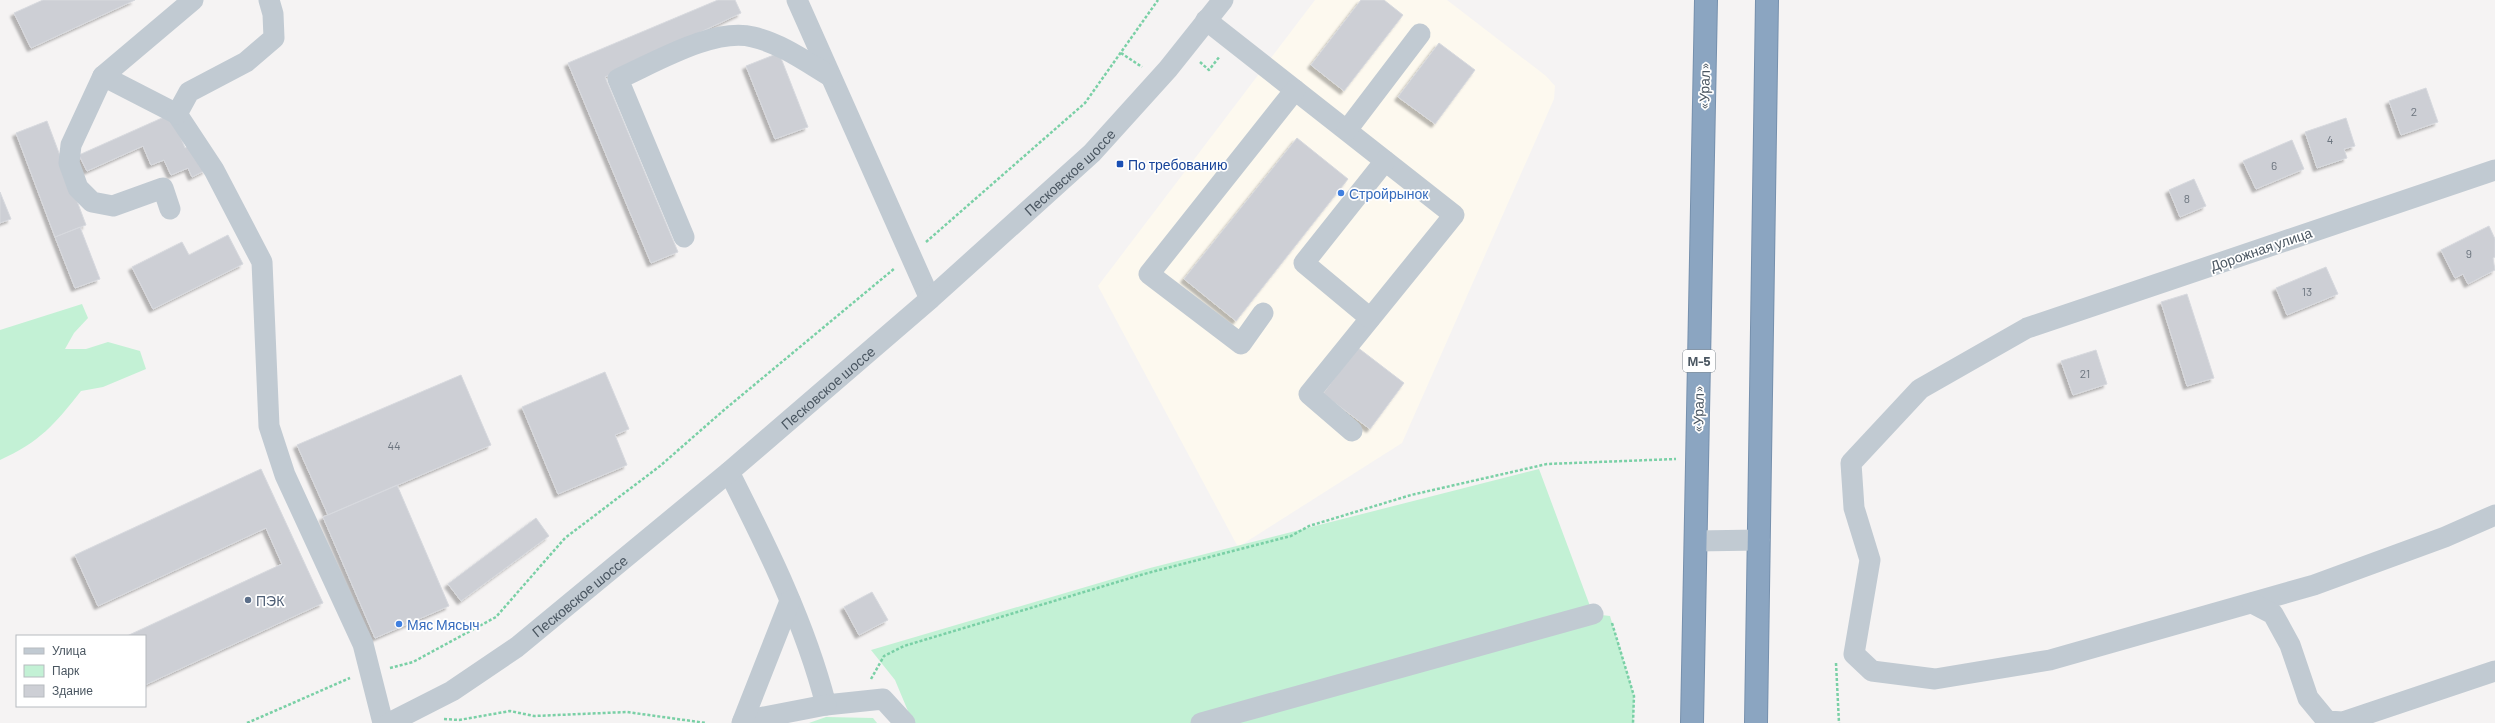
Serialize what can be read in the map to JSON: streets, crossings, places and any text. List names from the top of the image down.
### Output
{
  "streets": {
    "highway": ["«Урал»", "М-5"],
    "street": ["Песковское шоссе", "Дорожная улица"]
  },
  "places": {
    "transit": ["По требованию"],
    "other": ["Стройрынок", "ПЭК", "Мяс Мясыч"]
  },
  "house_numbers": [
    "2",
    "4",
    "6",
    "8",
    "9",
    "13",
    "21",
    "44"
  ],
  "legend": ["Улица", "Парк", "Здание"]
}
